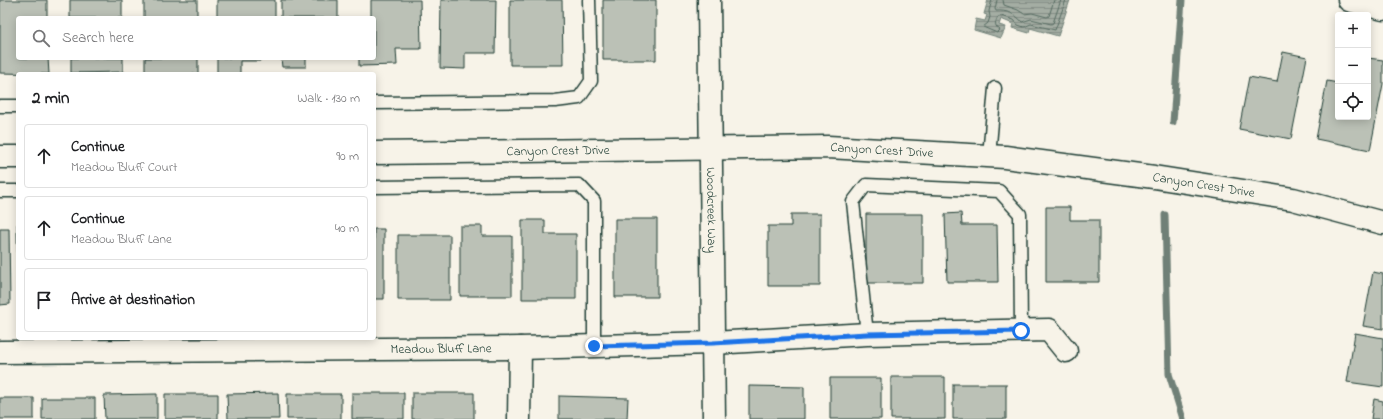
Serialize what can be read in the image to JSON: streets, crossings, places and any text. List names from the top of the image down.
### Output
{
  "streets": {
    "street": ["Canyon Crest Drive", "Woodcreek Way", "Meadow Bluff Lane"]
  },
  "crossings": [
    ["Canyon Crest Drive", "Woodcreek Way"],
    ["Woodcreek Way", "Meadow Bluff Lane"]
  ],
  "page": {
    "map_buttons": ["+", "−"],
    "search": "Search here",
    "heading": ["2 min", "Walk · 130 m"],
    "list": [
      ["Continue", "Meadow Bluff Court", "90 m"],
      ["Continue", "Meadow Bluff Lane", "40 m"],
      "Arrive at destination"
    ]
  }
}
